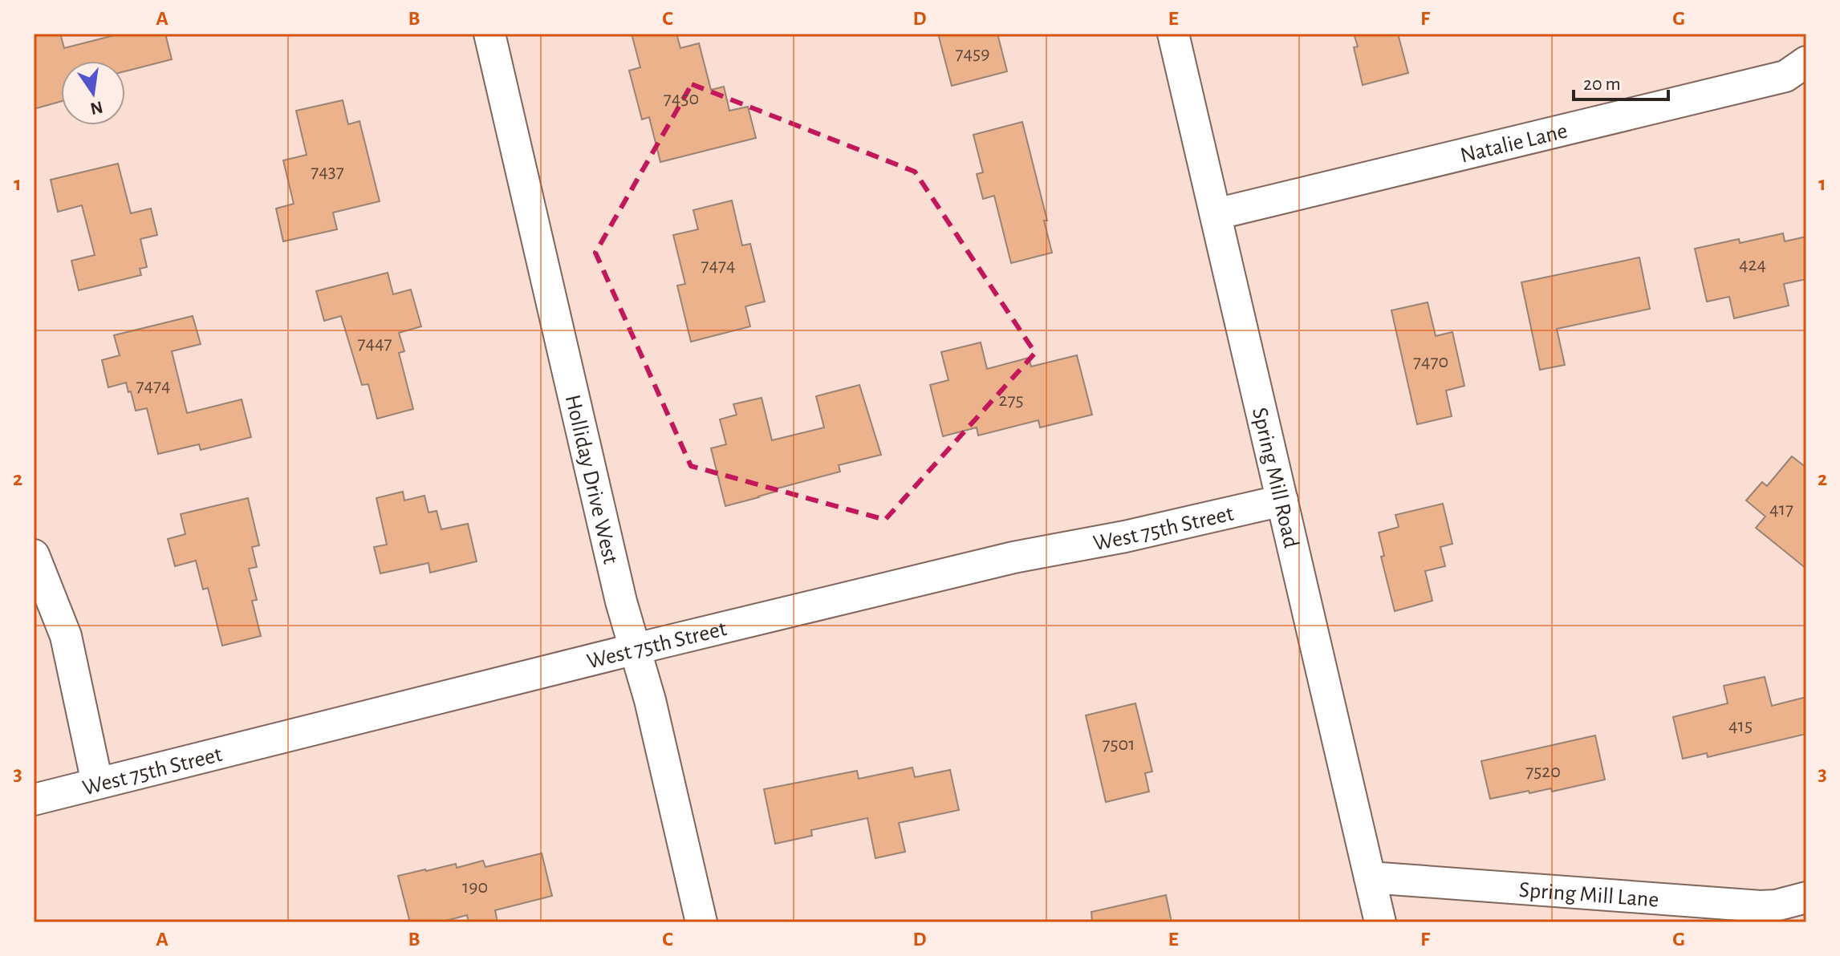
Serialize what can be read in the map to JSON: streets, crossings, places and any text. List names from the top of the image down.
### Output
{
  "streets": {
    "street": [
      "Natalie Lane",
      "Spring Mill Road",
      "Holliday Drive West",
      "West 75th Street",
      "Spring Mill Lane"
    ]
  },
  "crossings": [
    ["Natalie Lane", "Spring Mill Road"],
    ["Spring Mill Road", "West 75th Street"],
    ["Spring Mill Road", "Spring Mill Lane"],
    ["Holliday Drive West", "West 75th Street"]
  ],
  "house_numbers": [
    "7459",
    "7450",
    "7437",
    "424",
    "7474",
    "7447",
    "7470",
    "7474",
    "275",
    "417",
    "415",
    "7501",
    "7520",
    "190"
  ],
  "scale_bar": "20 m",
  "north": "bottom",
  "grid": {
    "columns": [
      "A",
      "B",
      "C",
      "D",
      "E",
      "F",
      "G"
    ],
    "rows": ["1", "2", "3"]
  }
}
